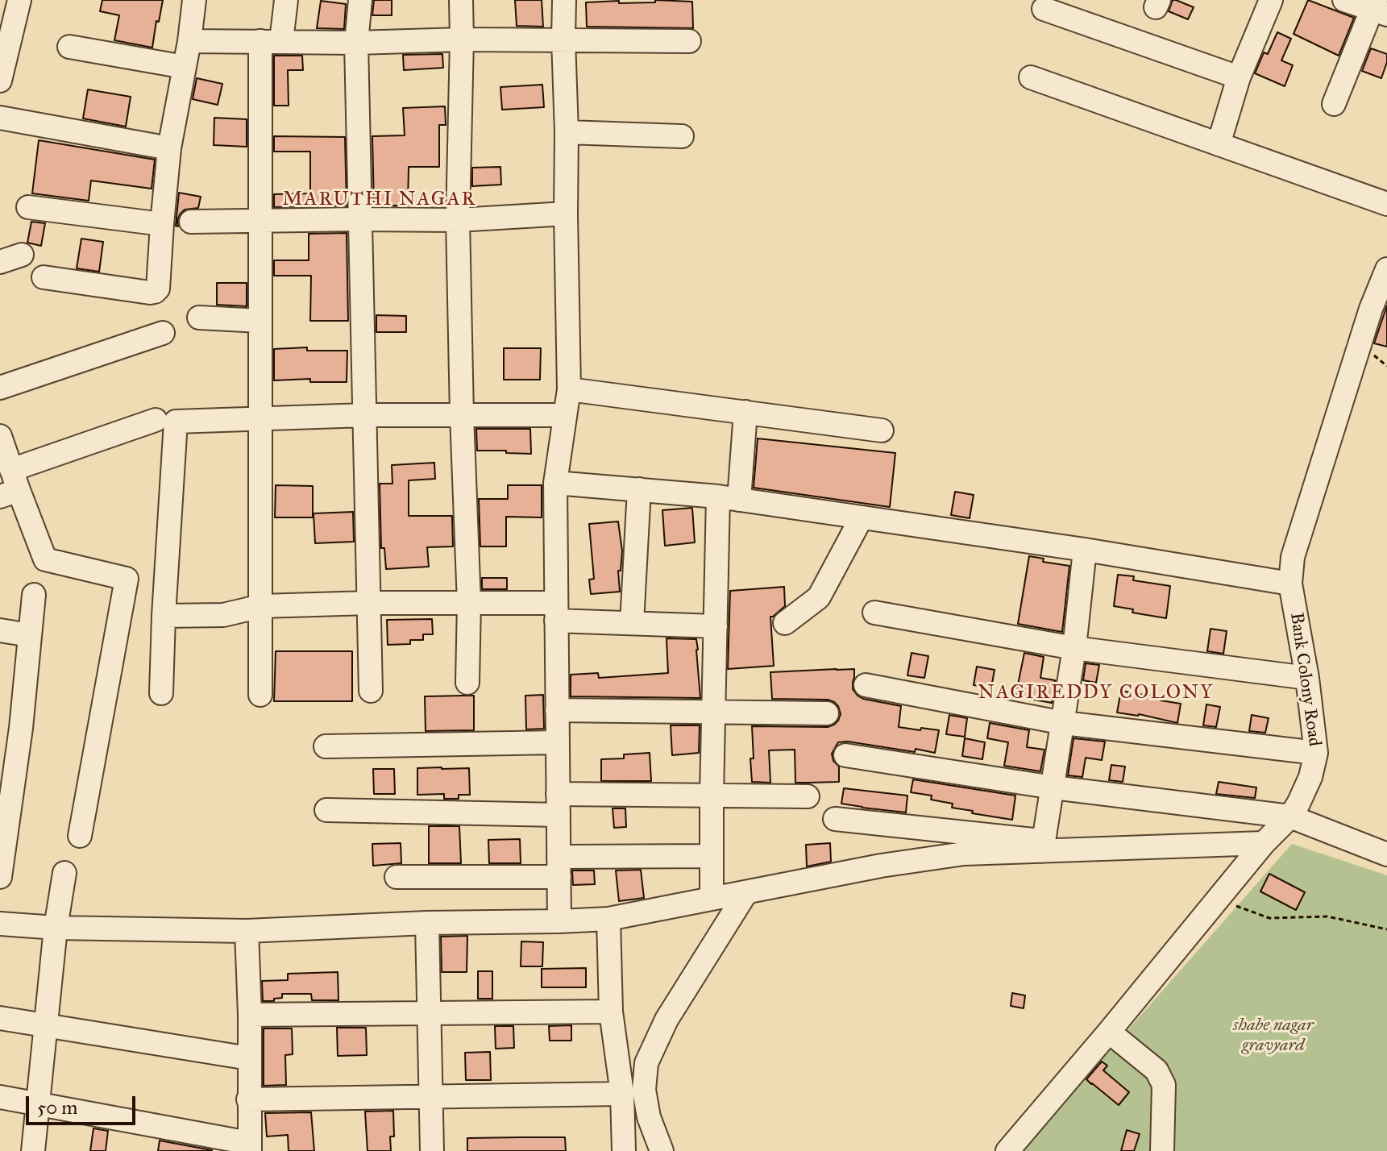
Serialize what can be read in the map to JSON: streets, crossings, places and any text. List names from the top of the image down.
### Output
{
  "streets": {
    "street": ["Bank Colony Road"]
  },
  "districts": ["MARUTHI NAGAR", "NAGIREDDY COLONY"],
  "parks": ["shabe nagar gravyard"],
  "scale_bar": "50 m"
}
